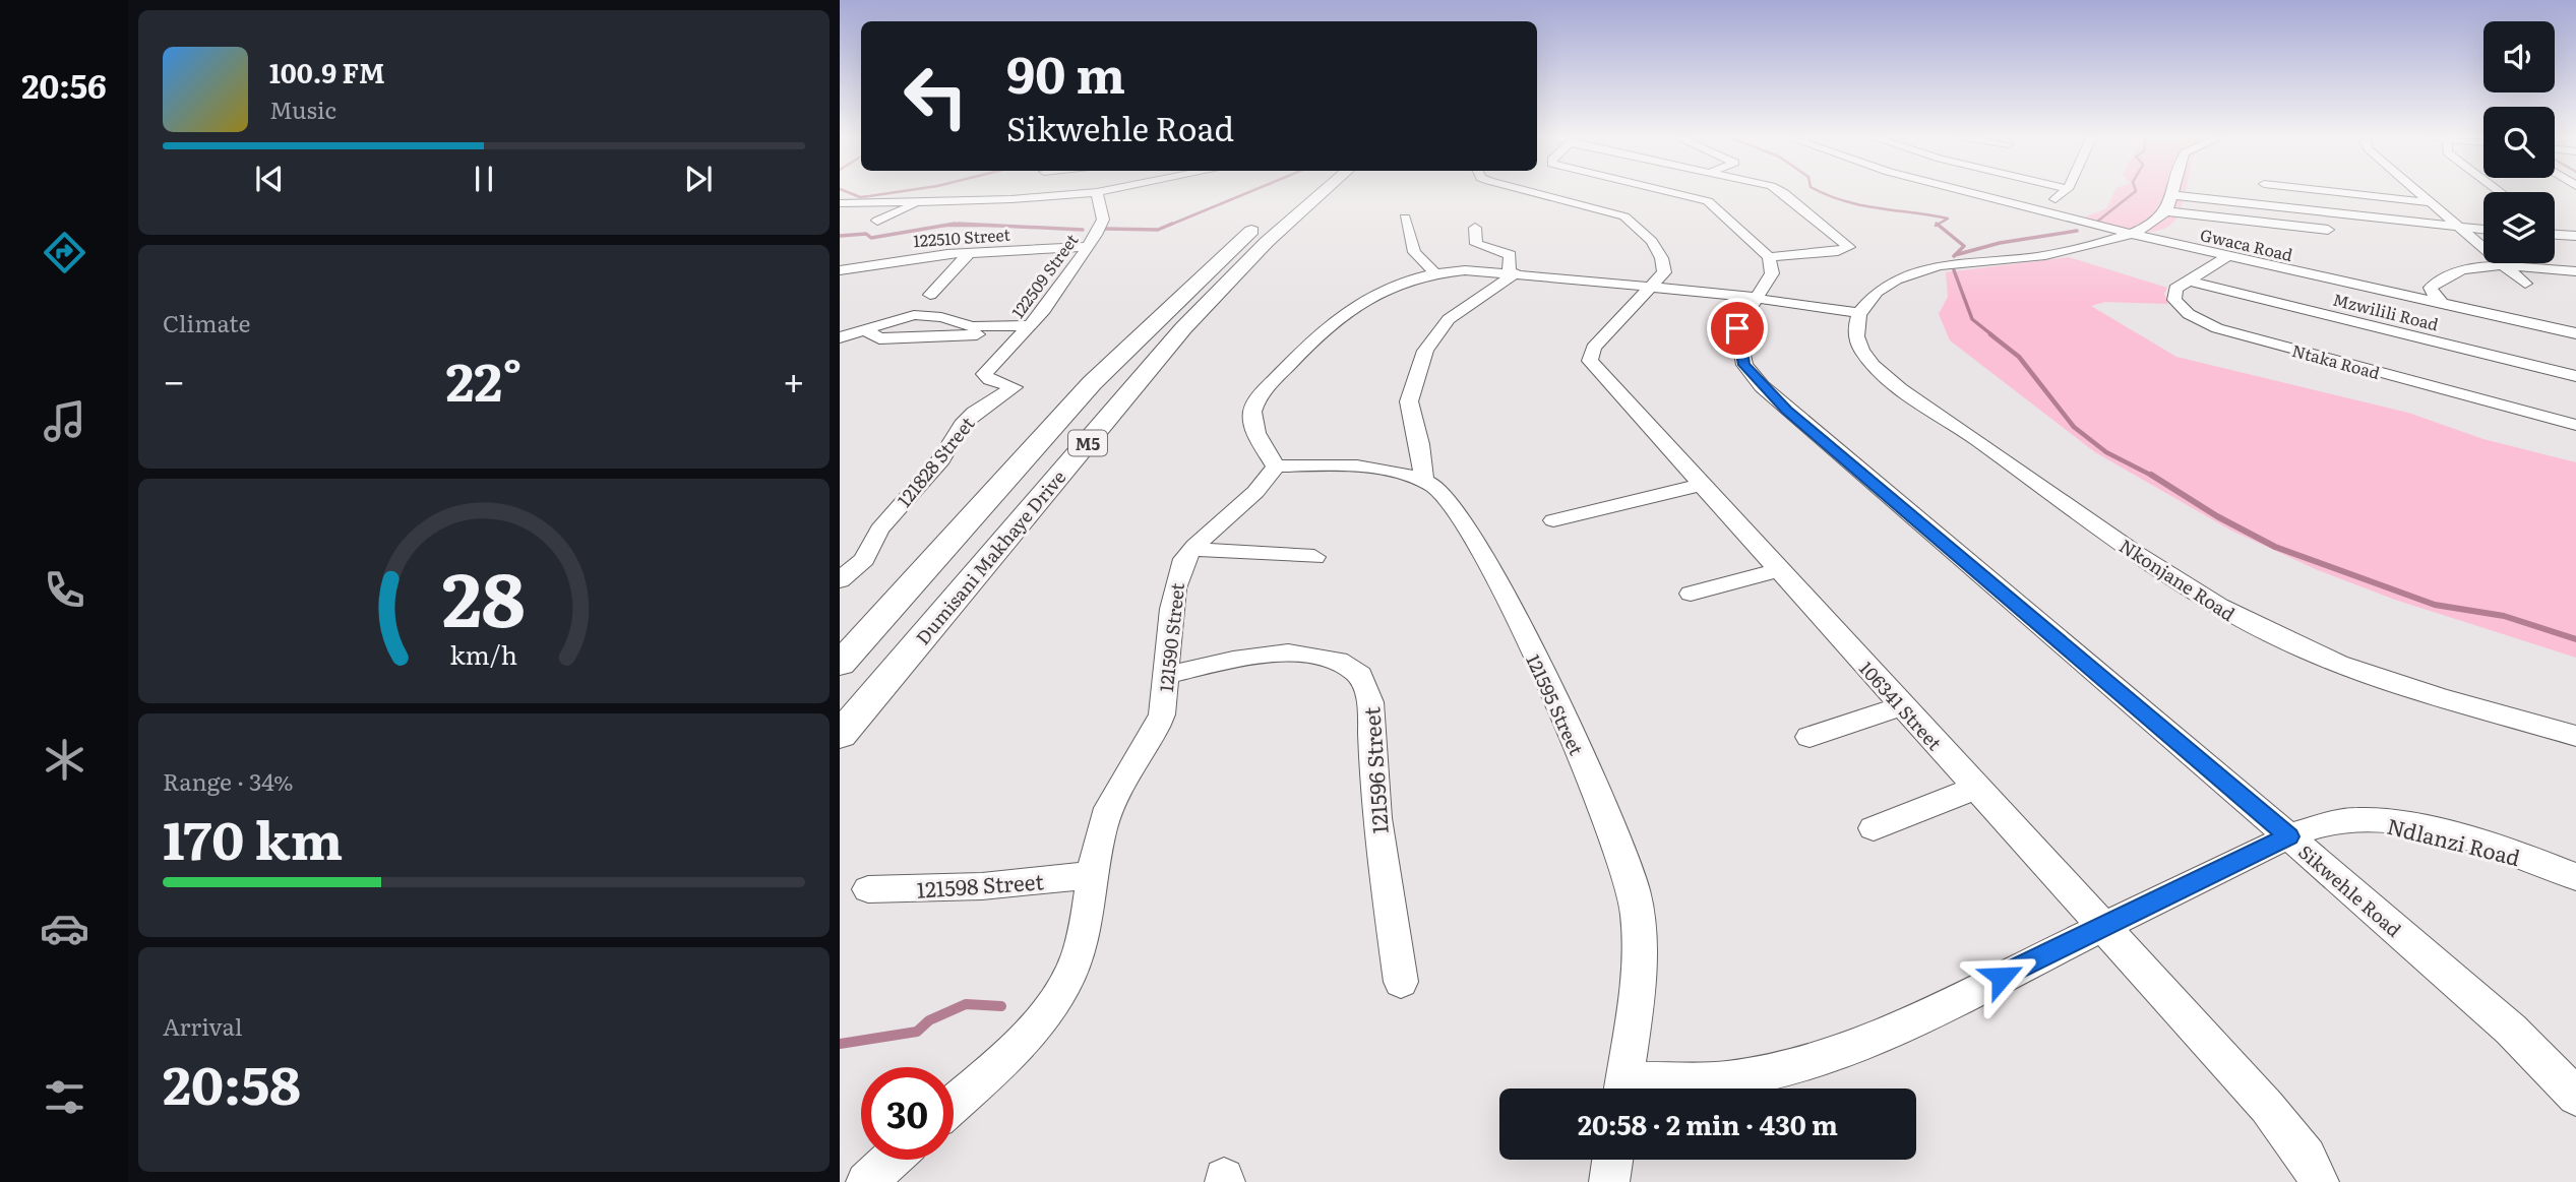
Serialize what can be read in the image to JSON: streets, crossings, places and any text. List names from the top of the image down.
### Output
{
  "streets": {
    "main road": ["M5", "Dumisani Makhaye Drive"],
    "street": [
      "122510 Street",
      "Gwaca Road",
      "122509 Street",
      "Mzwilili Road",
      "Ntaka Road",
      "121828 Street",
      "Nkonjane Road",
      "121590 Street",
      "121595 Street",
      "106341 Street",
      "121596 Street",
      "Ndlanzi Road",
      "121598 Street",
      "Sikwehle Road"
    ]
  },
  "crossings": [
    ["122510 Street", "122509 Street"],
    ["122509 Street", "121828 Street"],
    ["Mzwilili Road", "Ntaka Road"],
    ["121590 Street", "121595 Street"],
    ["121590 Street", "121596 Street"],
    ["121590 Street", "121598 Street"],
    ["Ndlanzi Road", "Sikwehle Road"]
  ],
  "page": {
    "tabs": "20:56",
    "turn": ["90 m", "Sikwehle Road"],
    "song": ["100.9 FM", "Music"],
    "tile": [
      "Climate",
      ["Range · 34%", "170 km"],
      ["Arrival", "20:58"]
    ],
    "heat": ["−", "22°", "+"],
    "limit": "30",
    "trip": "20:58 · 2 min · 430 m",
    "gauge": ["28", "km/h"]
  }
}
